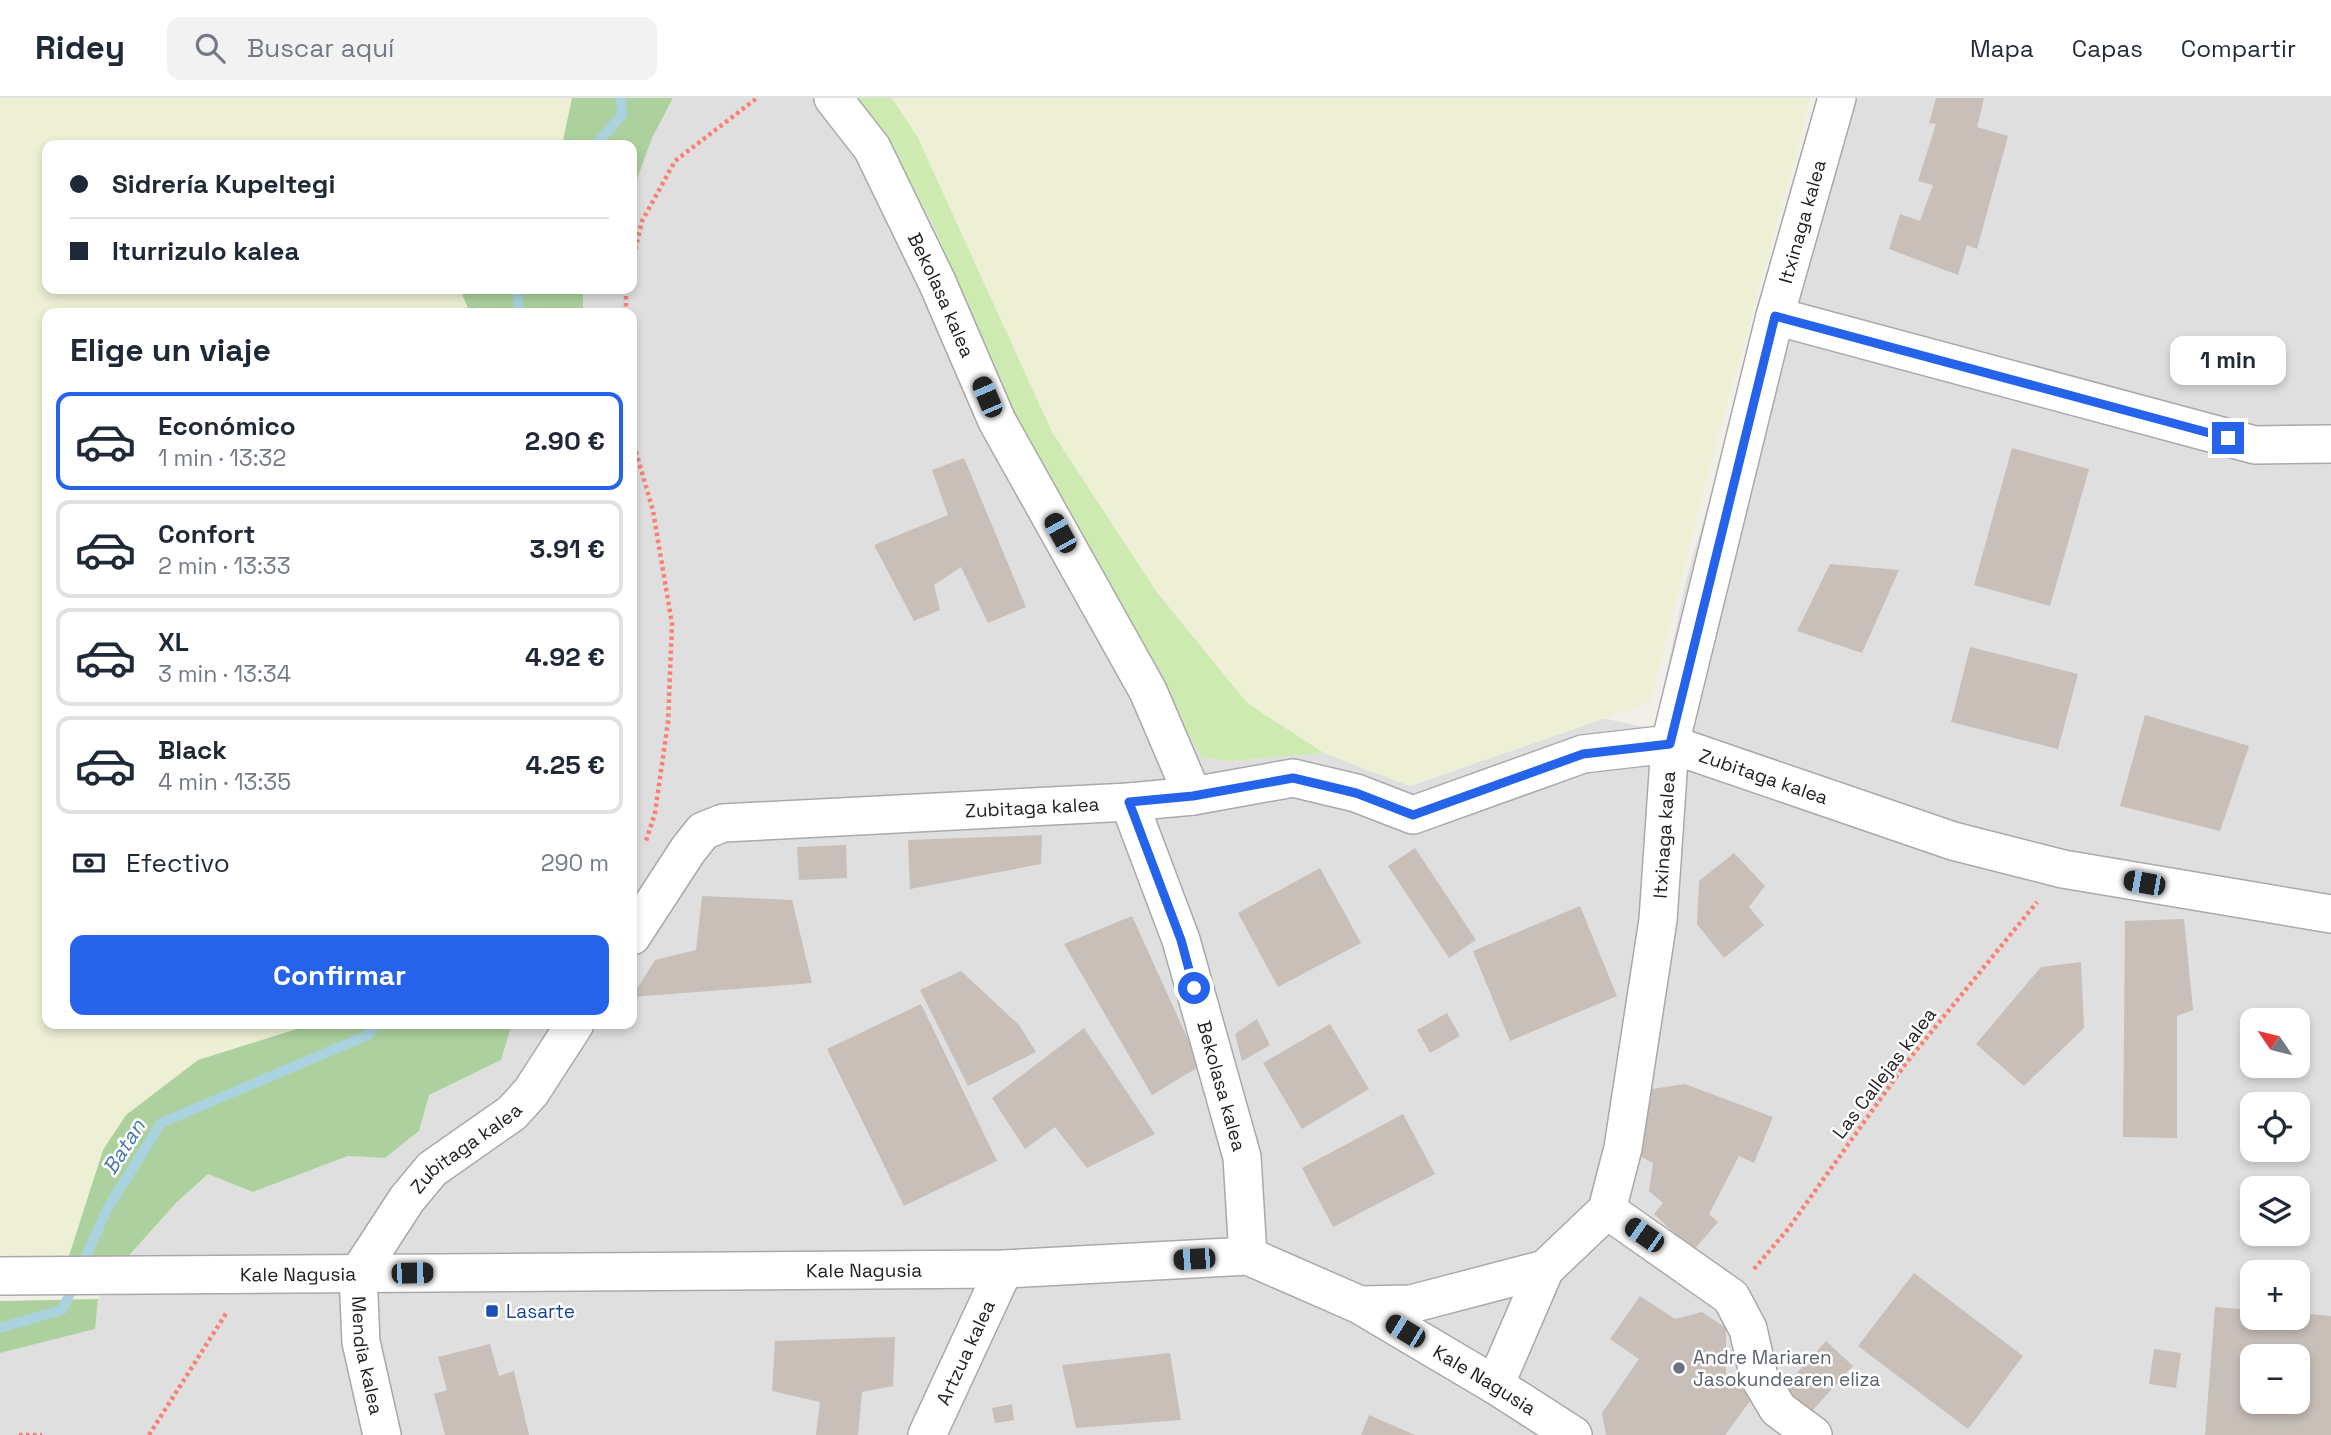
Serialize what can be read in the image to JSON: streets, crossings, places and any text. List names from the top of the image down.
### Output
{
  "streets": {
    "street": [
      "Itxinaga kalea",
      "Bekolasa kalea",
      "Zubitaga kalea",
      "Kale Nagusia",
      "Artzua kalea",
      "Mendia kalea"
    ],
    "path": ["Las Callejas kalea"]
  },
  "crossings": [
    ["Itxinaga kalea", "Zubitaga kalea"],
    ["Bekolasa kalea", "Zubitaga kalea"],
    ["Bekolasa kalea", "Kale Nagusia"],
    ["Zubitaga kalea", "Las Callejas kalea"],
    ["Zubitaga kalea", "Kale Nagusia"],
    ["Zubitaga kalea", "Mendia kalea"],
    ["Kale Nagusia", "Artzua kalea"],
    ["Kale Nagusia", "Mendia kalea"]
  ],
  "water": ["Batan"],
  "places": {
    "transit": ["Lasarte"],
    "other": ["Andre Mariaren Jasokundearen eliza"]
  },
  "north": "top left",
  "page": {
    "header": "Ridey",
    "search": "Buscar aquí",
    "nav": ["Mapa", "Capas", "Compartir"],
    "banner": ["Sidrería Kupeltegi", "Iturrizulo kalea"],
    "heading": "Elige un viaje",
    "bubble": "1 min",
    "list": [
      {
        "name": "Económico",
        "note": "1 min · 13:32",
        "value": "2.90 €"
      },
      {
        "name": "Confort",
        "note": "2 min · 13:33",
        "value": "3.91 €"
      },
      {
        "name": "XL",
        "note": "3 min · 13:34",
        "value": "4.92 €"
      },
      {
        "name": "Black",
        "note": "4 min · 13:35",
        "value": "4.25 €"
      }
    ],
    "pay": ["Efectivo", "290 m"],
    "buttons": "Confirmar",
    "map_buttons": ["+", "−"]
  }
}
